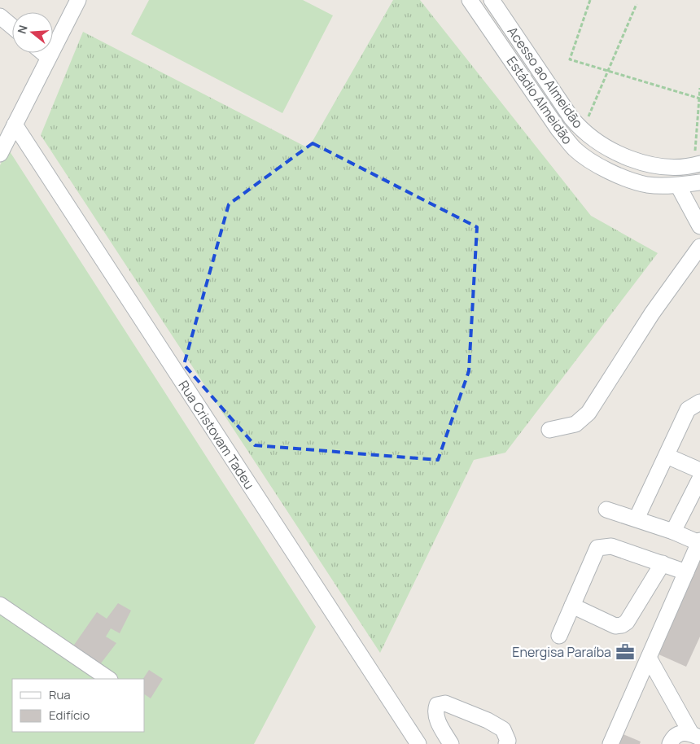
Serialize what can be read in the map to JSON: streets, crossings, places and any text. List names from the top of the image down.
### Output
{
  "streets": {
    "street": ["Acesso ao Almeidão", "Estádio Almeidão", "Rua Cristovam Tadeu"]
  },
  "places": {
    "office": ["Energisa Paraíba"]
  },
  "legend": ["Rua", "Edifício"],
  "north": "left"
}
